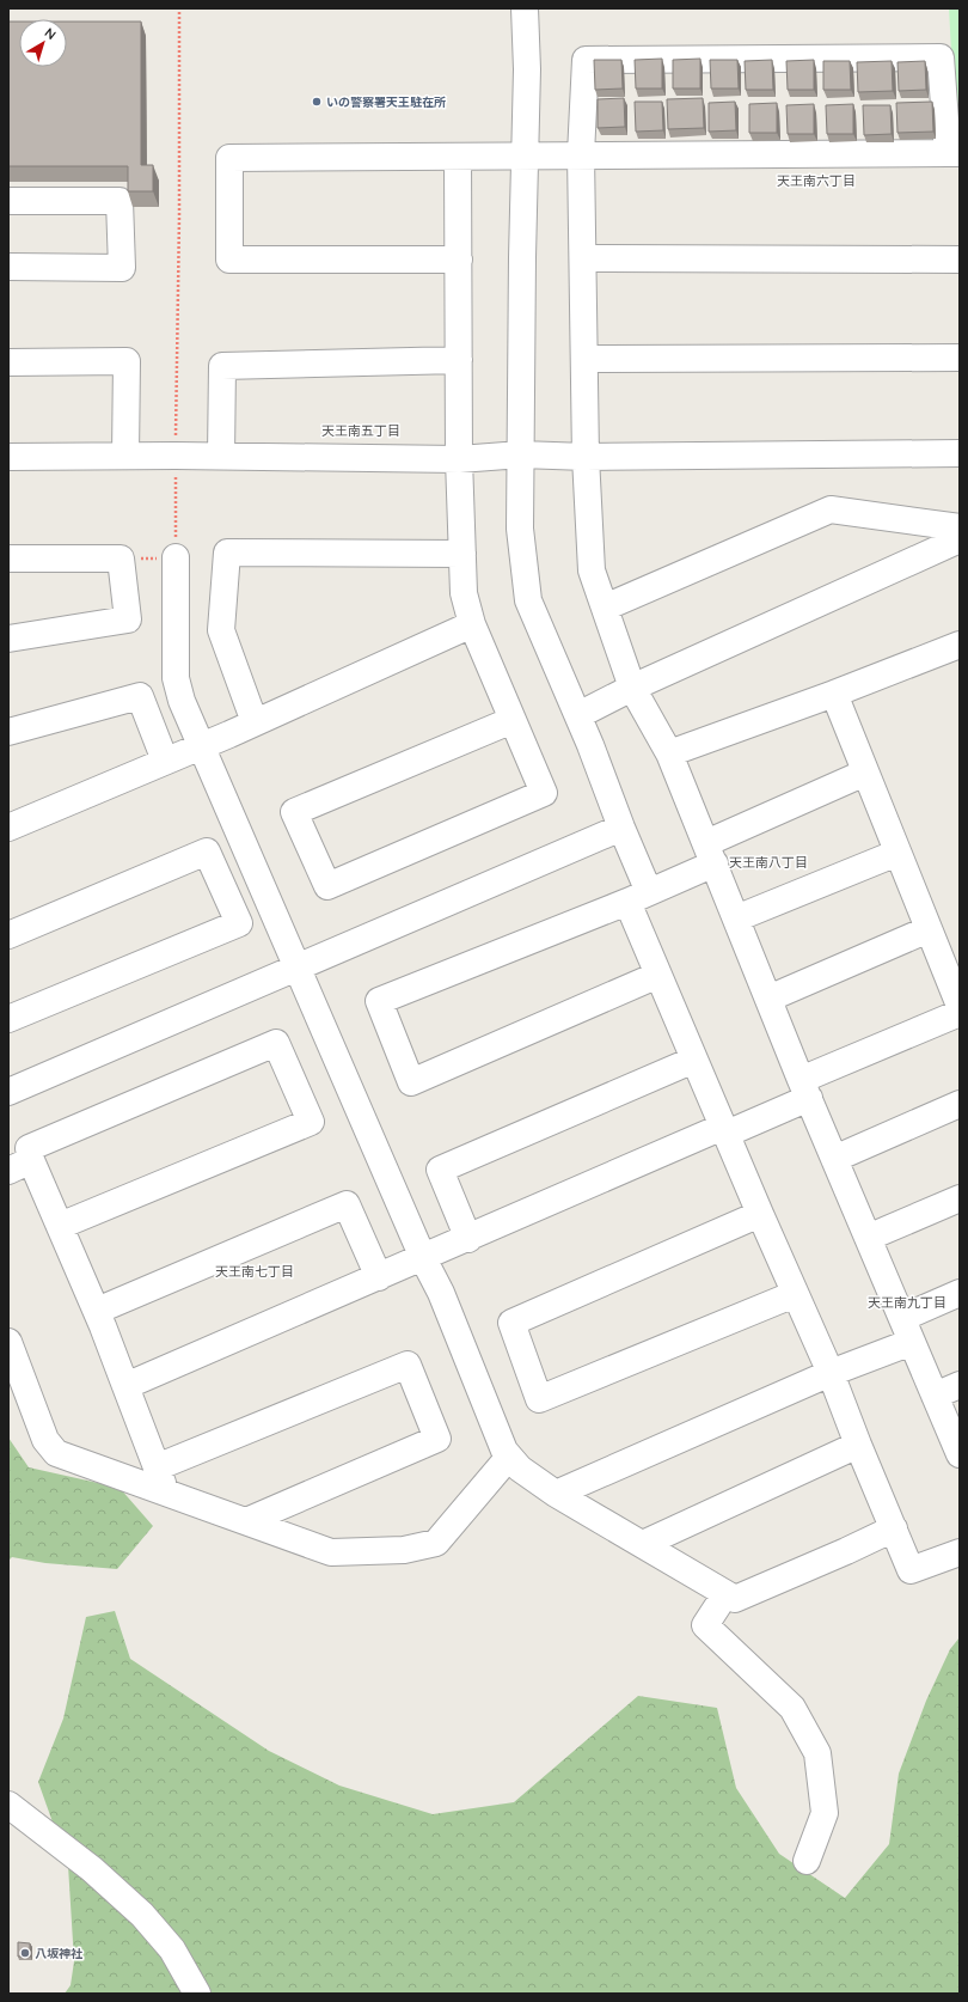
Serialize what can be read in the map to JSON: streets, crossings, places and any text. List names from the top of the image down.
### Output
{
  "districts": [
    "天王南六丁目",
    "天王南五丁目",
    "天王南八丁目",
    "天王南七丁目",
    "天王南九丁目"
  ],
  "places": ["いの警察署天王駐在所", "八坂神社"],
  "north": "top right"
}
